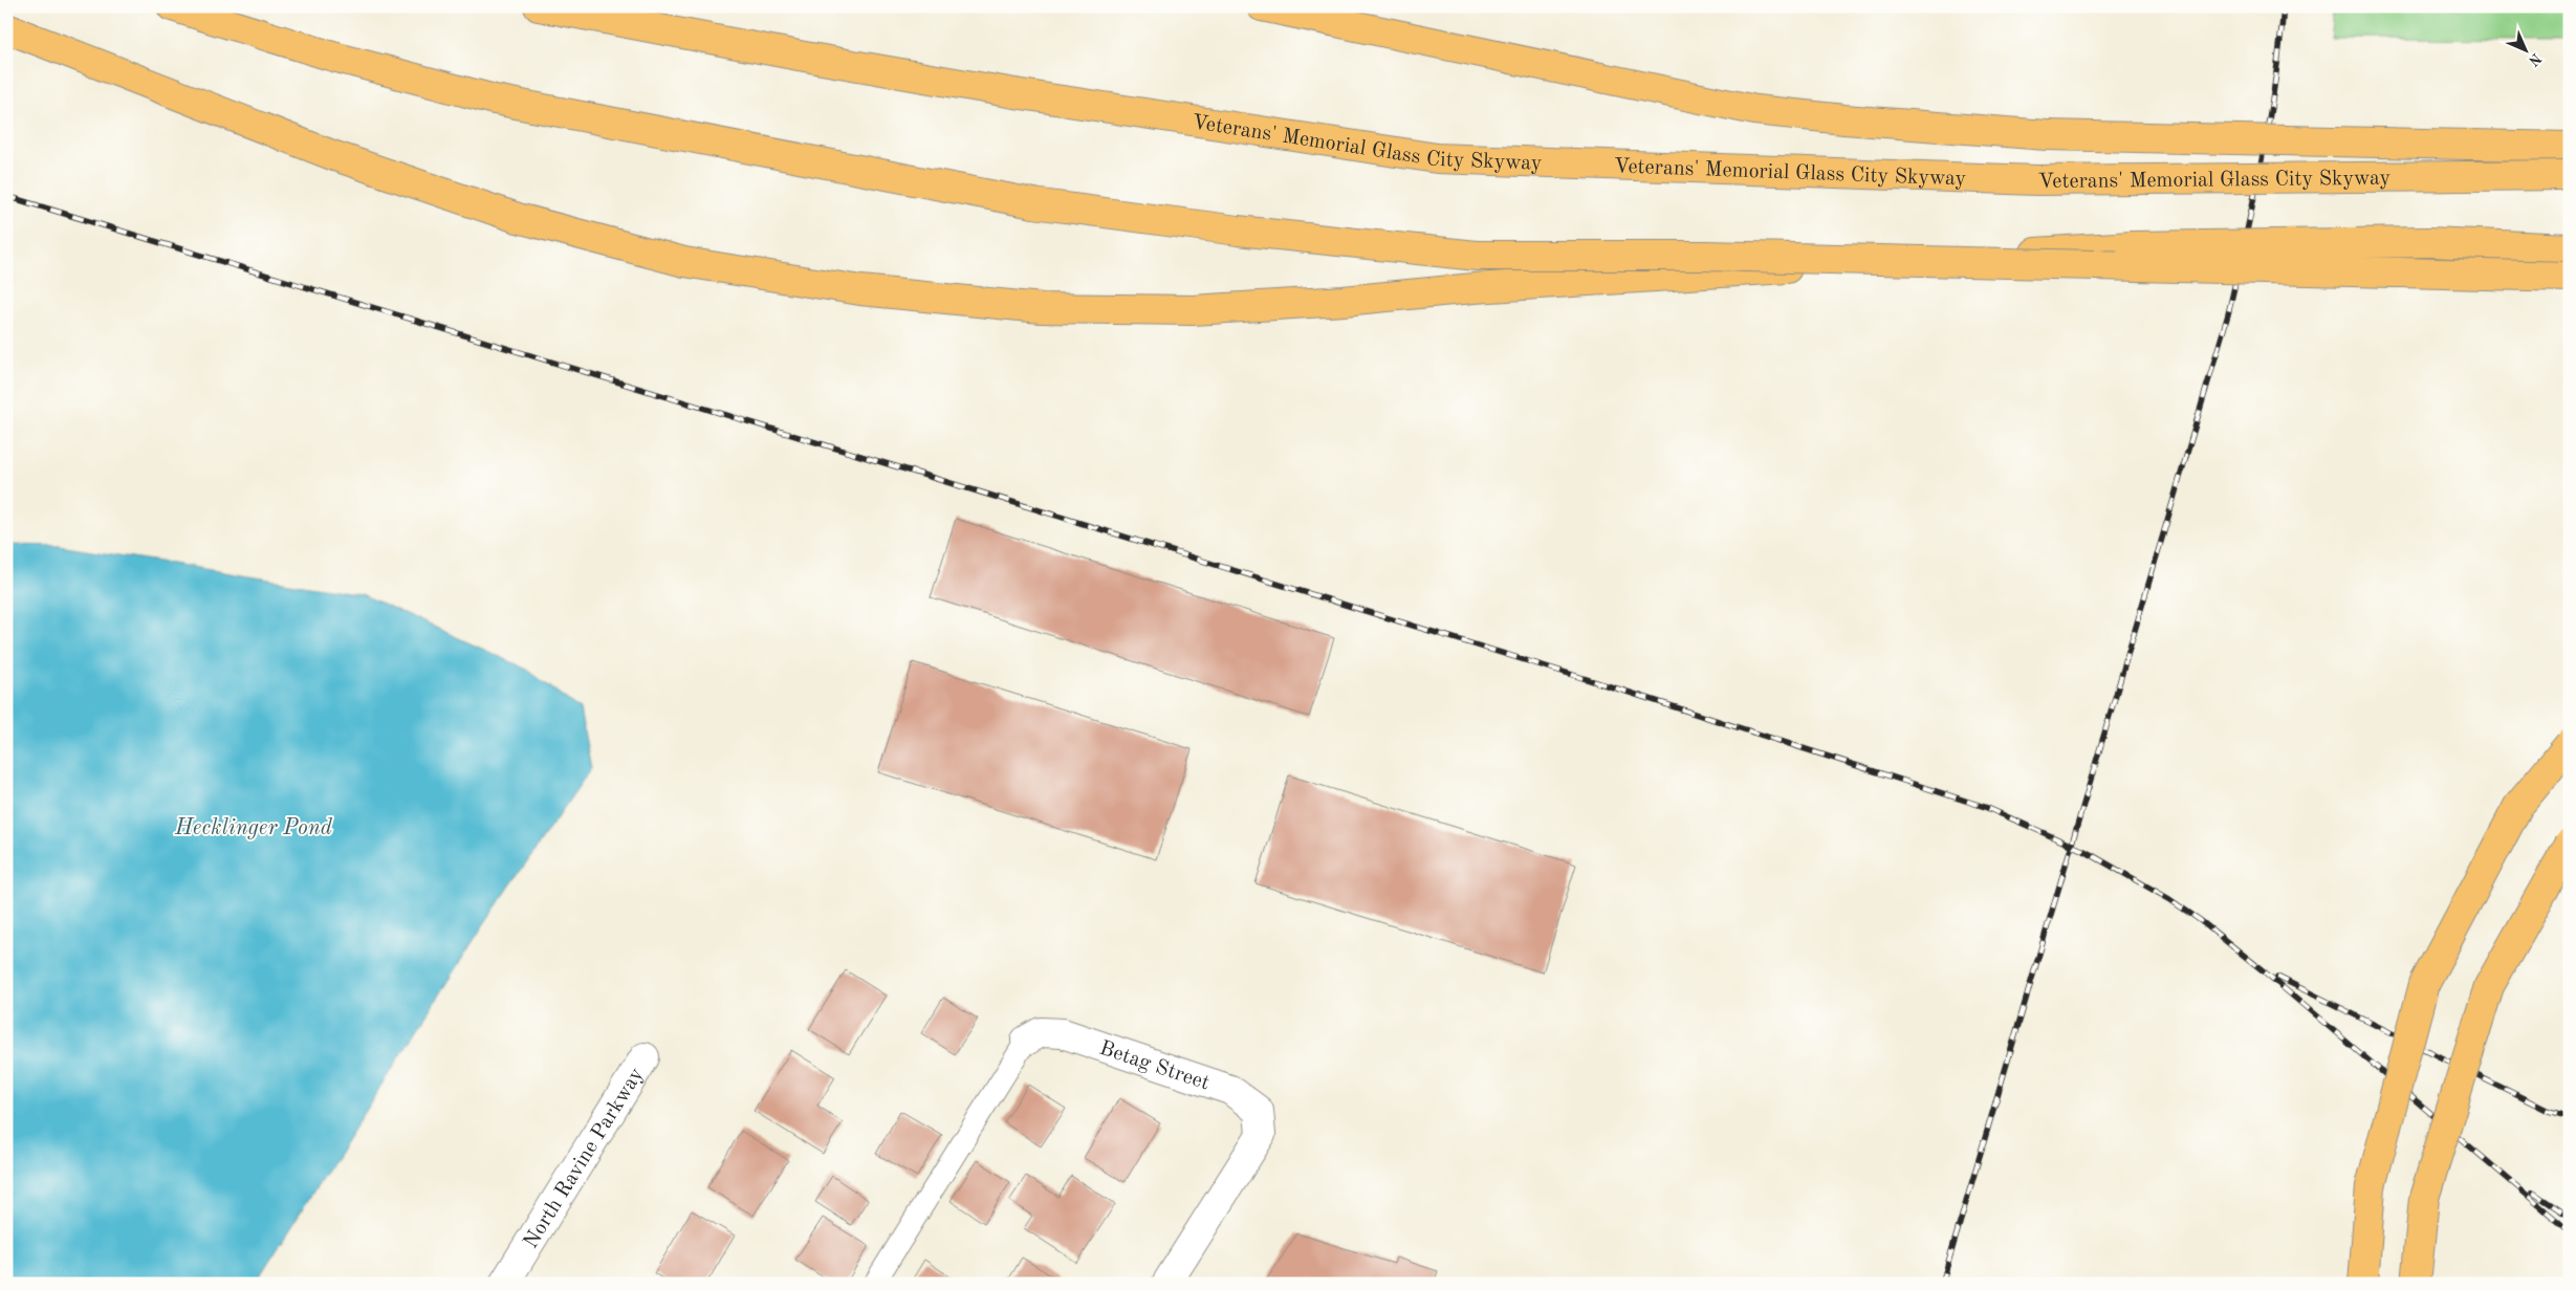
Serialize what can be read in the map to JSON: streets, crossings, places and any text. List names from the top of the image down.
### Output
{
  "streets": {
    "highway": ["Veterans' Memorial Glass City Skyway"],
    "street": ["Betag Street", "North Ravine Parkway"]
  },
  "water": ["Hecklinger Pond"],
  "north": "bottom right"
}
